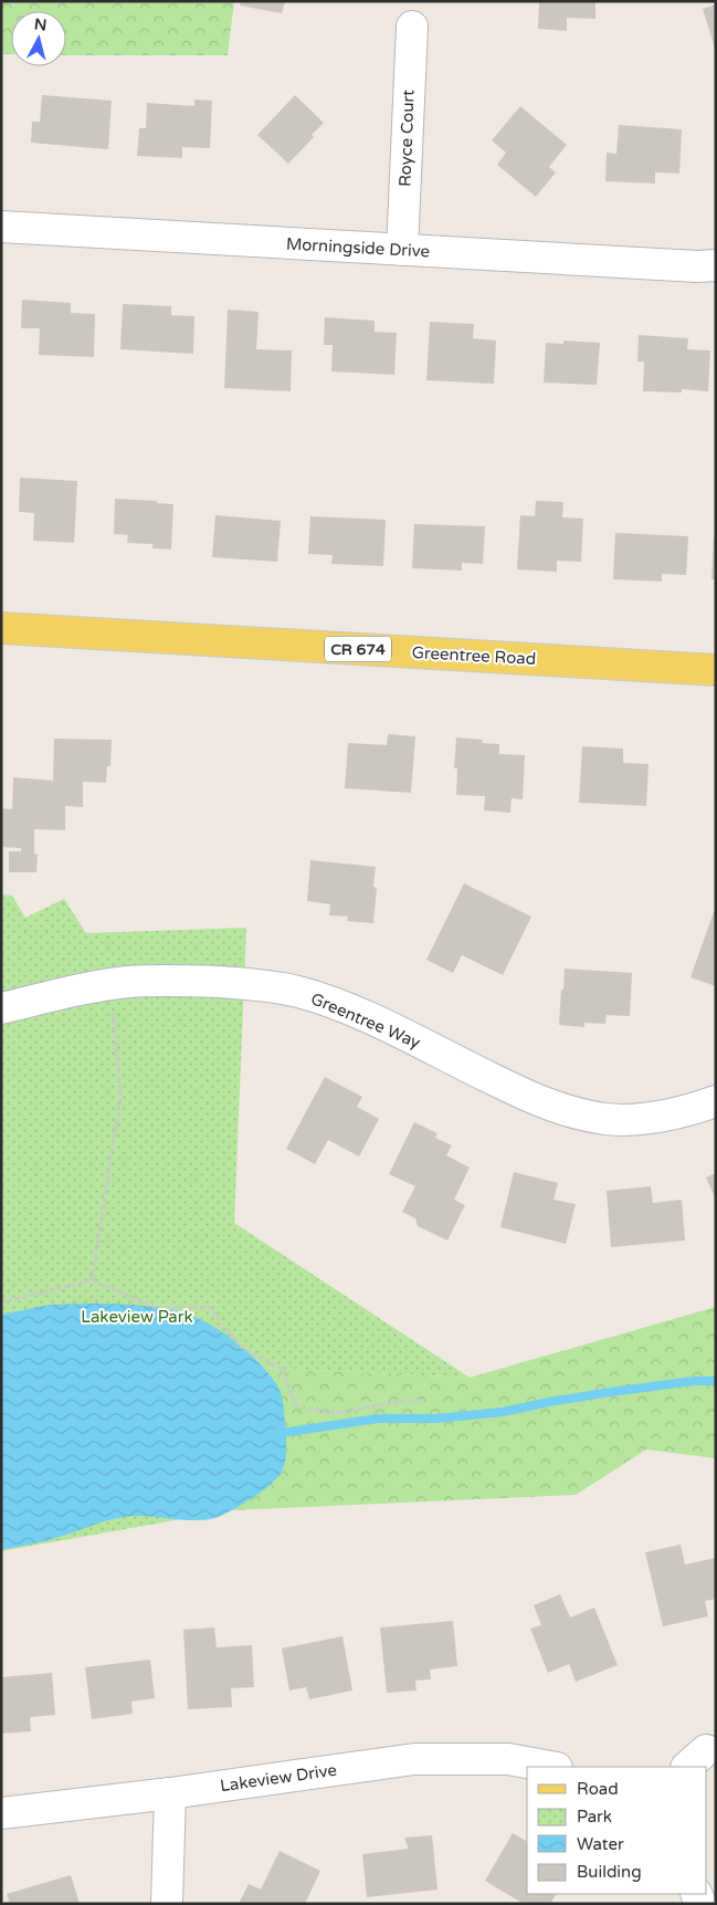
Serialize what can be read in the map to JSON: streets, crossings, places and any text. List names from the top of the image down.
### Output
{
  "streets": {
    "main road": ["CR 674", "Greentree Road"],
    "street": [
      "Royce Court",
      "Morningside Drive",
      "Greentree Way",
      "Lakeview Drive"
    ]
  },
  "crossings": [
    ["Royce Court", "Morningside Drive"]
  ],
  "parks": ["Lakeview Park"],
  "legend": [
    "Road",
    "Park",
    "Water",
    "Building"
  ],
  "north": "top"
}
